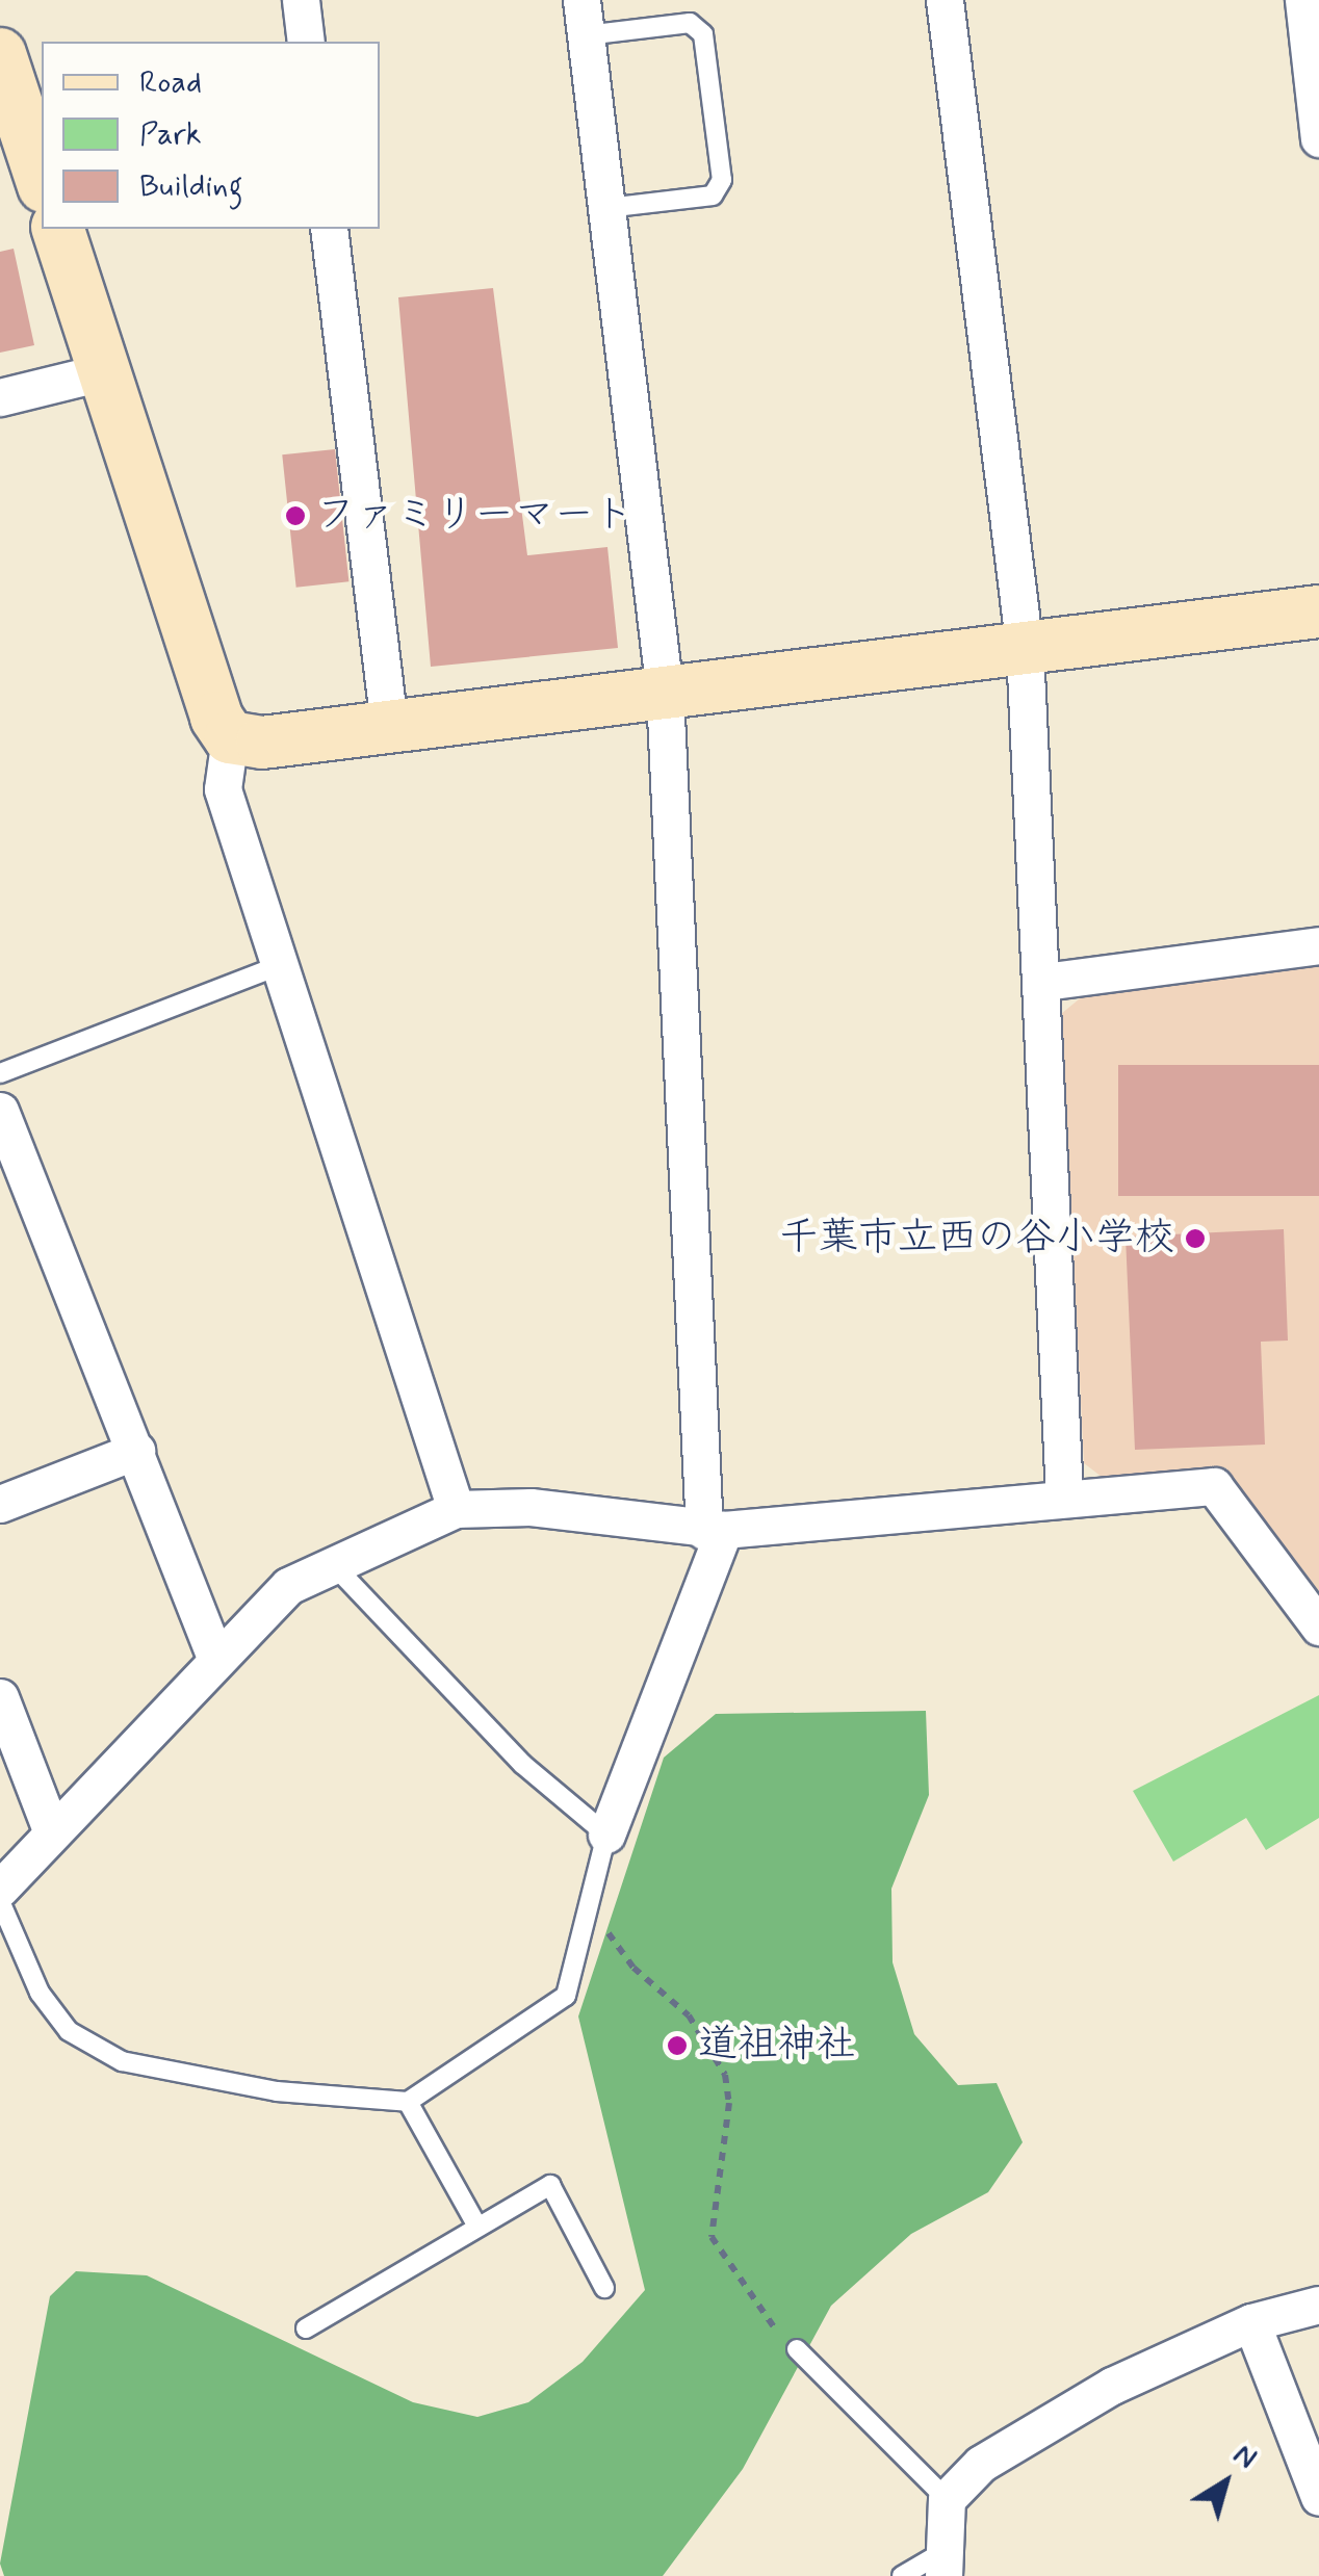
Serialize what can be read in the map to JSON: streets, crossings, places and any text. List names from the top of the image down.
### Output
{
  "places": ["ファミリーマート", "千葉市立西の谷小学校", "道祖神社"],
  "legend": ["Road", "Park", "Building"],
  "north": "top right"
}
